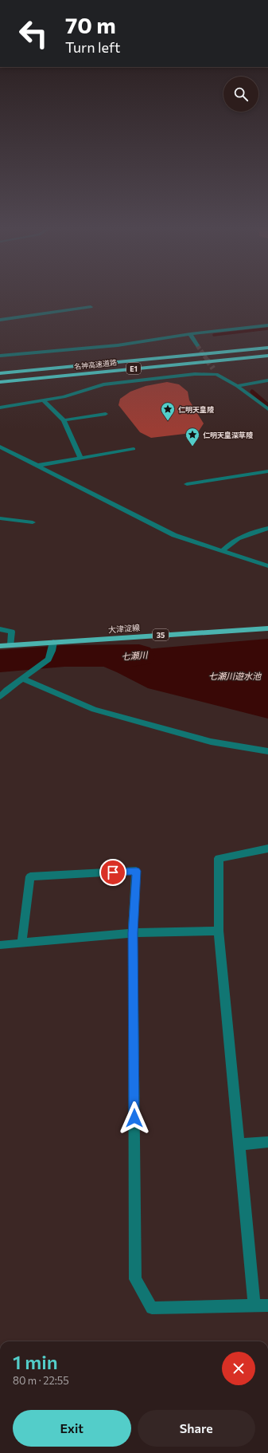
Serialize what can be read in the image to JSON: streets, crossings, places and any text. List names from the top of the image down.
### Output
{
  "streets": {
    "highway": ["名神高速道路", "E1"],
    "main road": ["大津淀線", "35"]
  },
  "water": ["七瀬川", "七瀬川遊水池"],
  "places": {
    "place": ["仁明天皇陵", "仁明天皇深草陵"]
  },
  "page": {
    "turn": ["70 m", "Turn left"],
    "heading": ["1 min", "80 m · 22:55"],
    "buttons": ["Exit", "Share"]
  }
}
